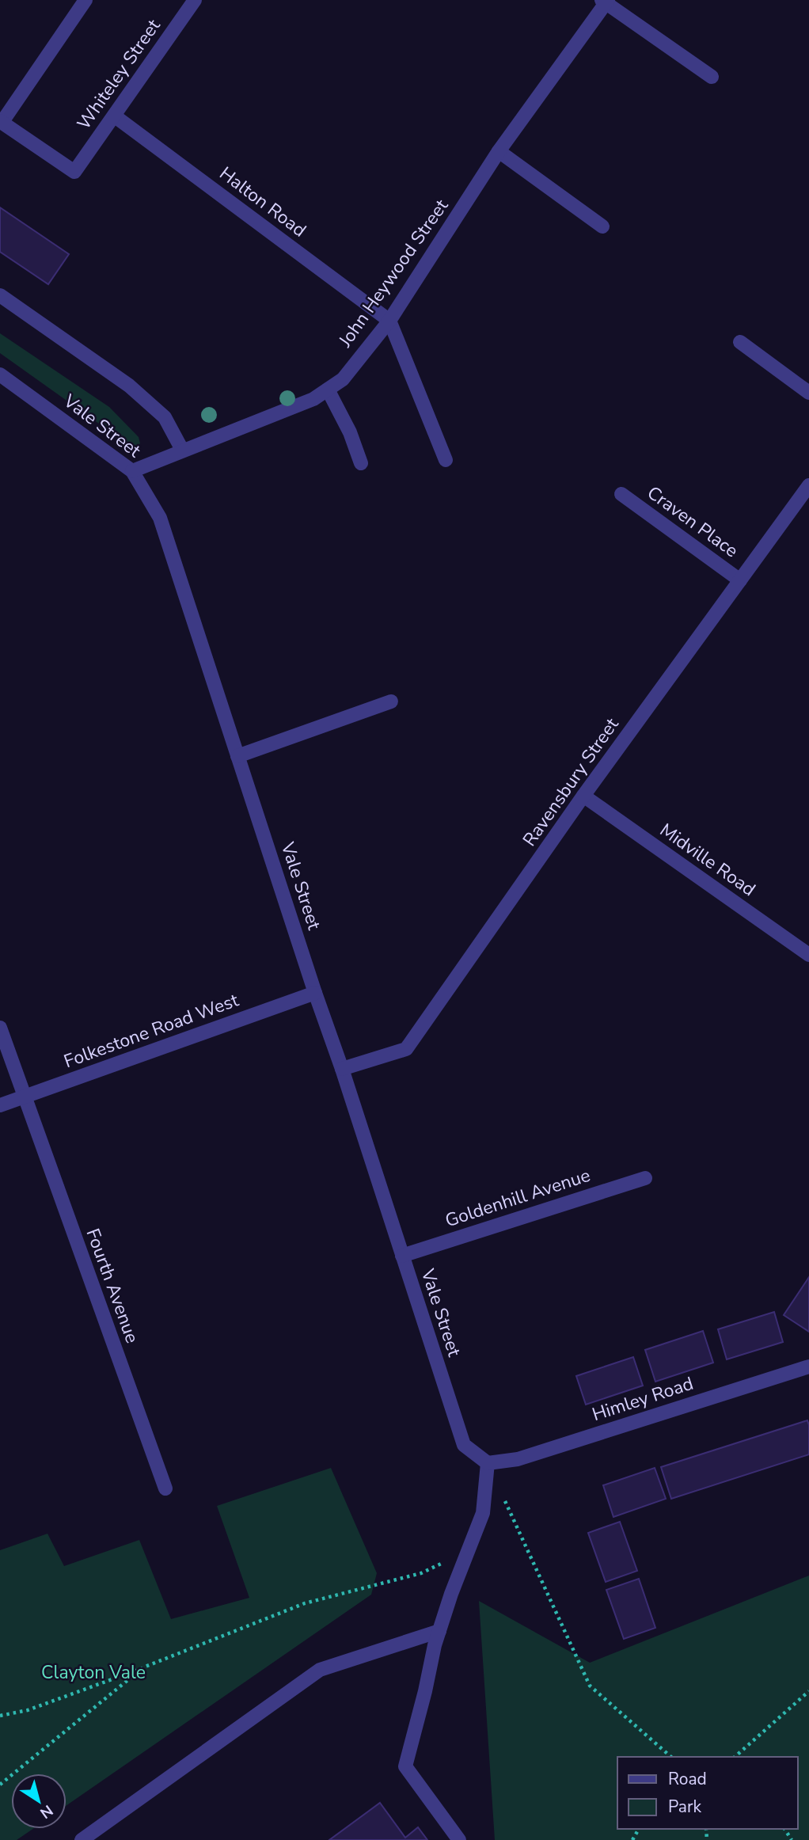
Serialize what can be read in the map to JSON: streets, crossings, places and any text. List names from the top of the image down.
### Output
{
  "streets": {
    "street": [
      "Whiteley Street",
      "Halton Road",
      "John Heywood Street",
      "Vale Street",
      "Craven Place",
      "Ravensbury Street",
      "Midville Road",
      "Folkestone Road West",
      "Goldenhill Avenue",
      "Fourth Avenue",
      "Himley Road"
    ]
  },
  "crossings": [
    ["Whiteley Street", "Halton Road"],
    ["Halton Road", "John Heywood Street"],
    ["John Heywood Street", "Vale Street"],
    ["Vale Street", "Ravensbury Street"],
    ["Vale Street", "Folkestone Road West"],
    ["Vale Street", "Goldenhill Avenue"],
    ["Vale Street", "Himley Road"],
    ["Craven Place", "Ravensbury Street"],
    ["Ravensbury Street", "Midville Road"],
    ["Folkestone Road West", "Fourth Avenue"]
  ],
  "parks": ["Clayton Vale"],
  "legend": ["Road", "Park"],
  "north": "bottom right"
}
